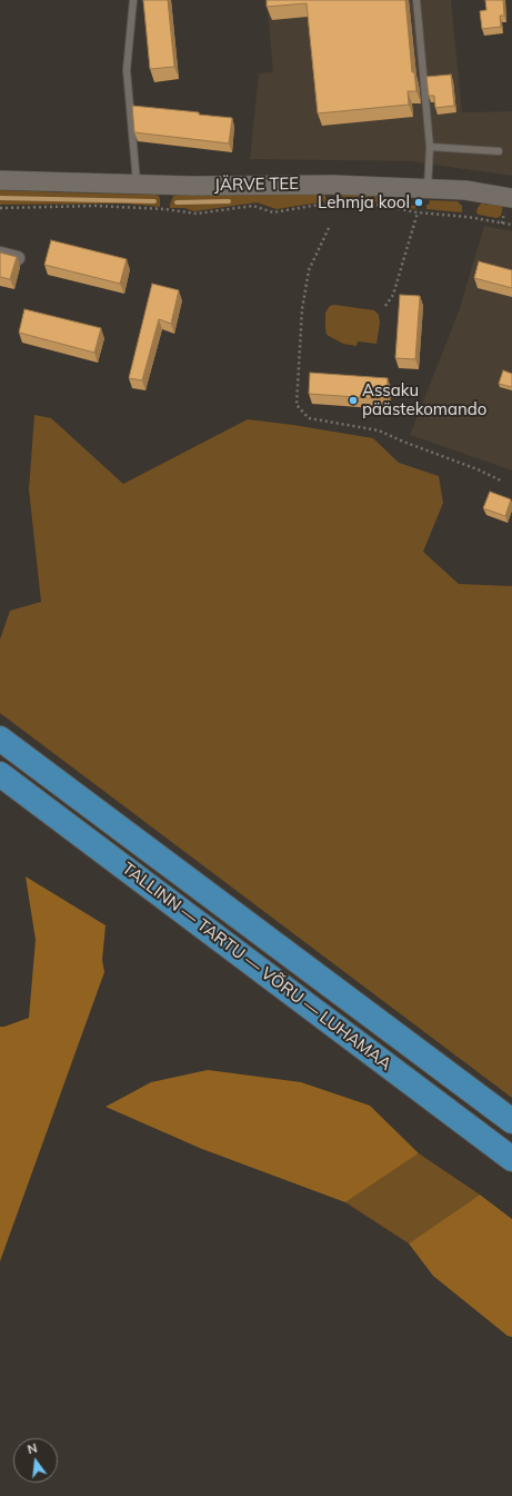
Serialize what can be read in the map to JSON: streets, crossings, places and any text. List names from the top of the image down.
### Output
{
  "streets": {
    "highway": ["TALLINN — TARTU — VÕRU — LUHAMAA"],
    "street": ["JÄRVE TEE"]
  },
  "places": ["Lehmja kool", "Assaku päästekomando"],
  "north": "top"
}
